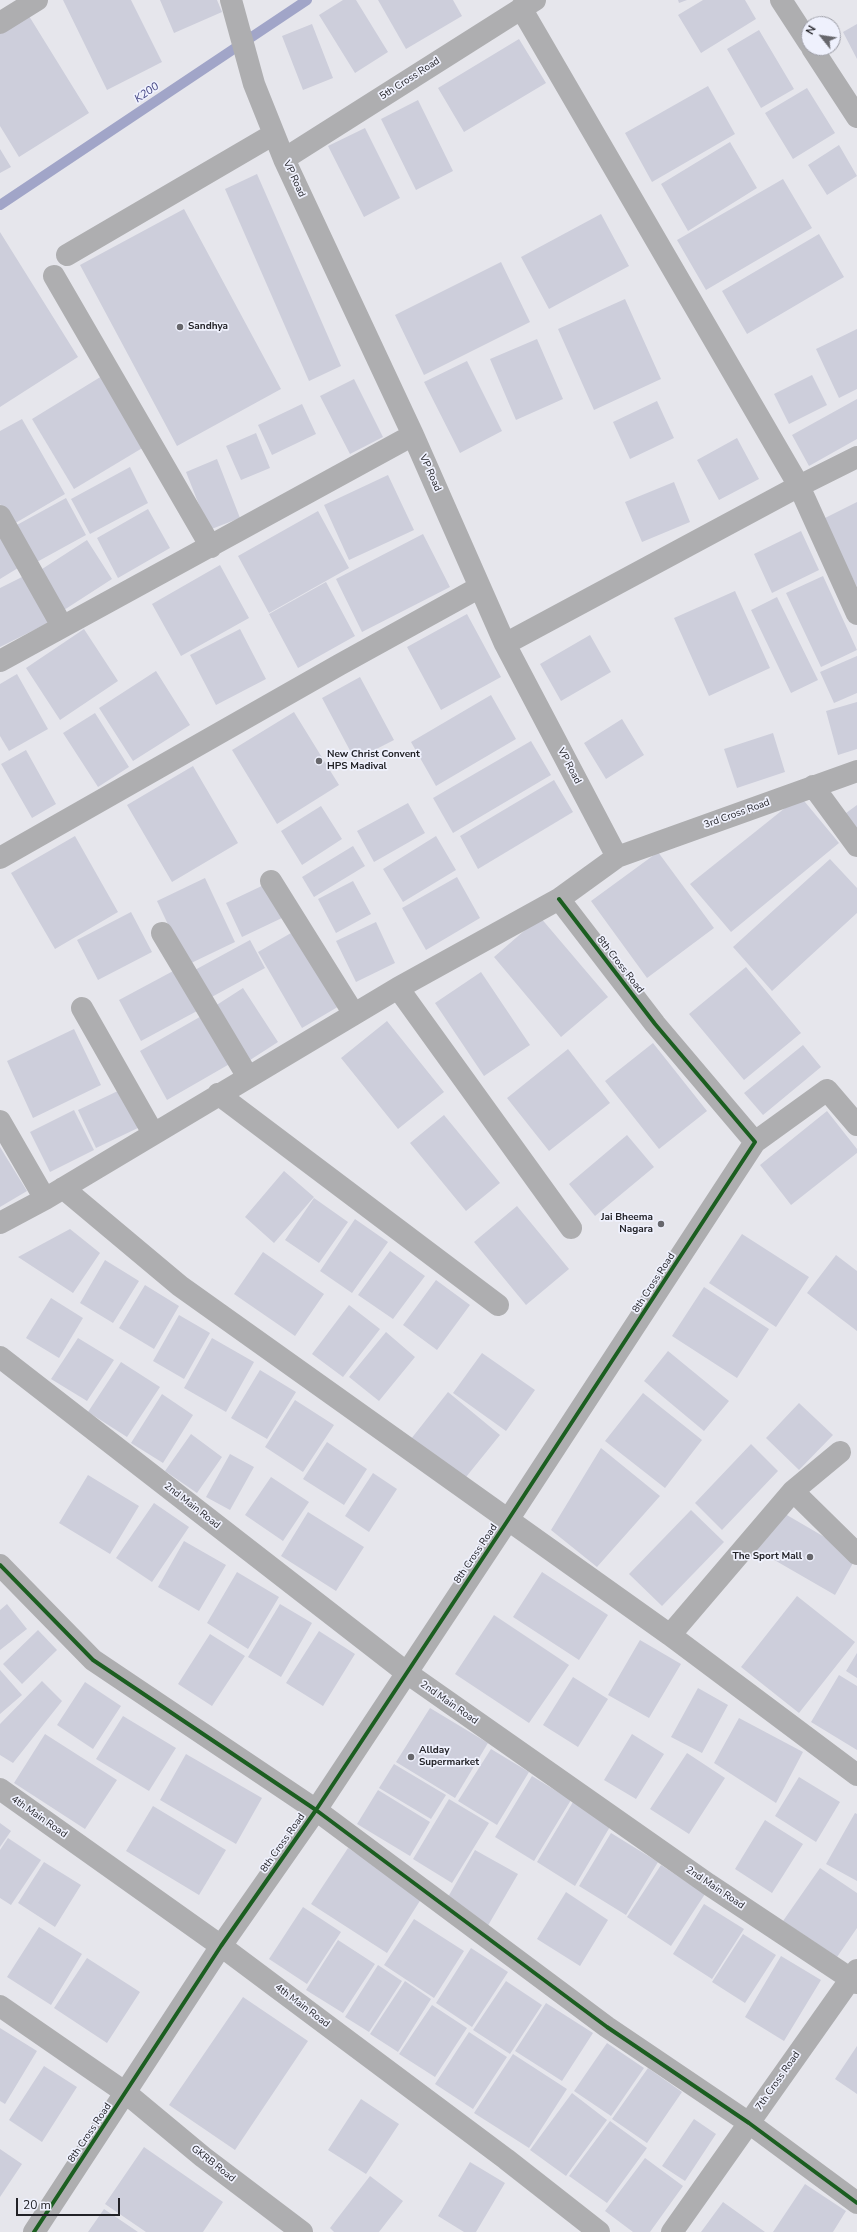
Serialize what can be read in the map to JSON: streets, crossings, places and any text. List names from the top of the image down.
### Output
{
  "streets": {
    "street": [
      "5th Cross Road",
      "VP Road",
      "3rd Cross Road",
      "8th Cross Road",
      "2nd Main Road",
      "4th Main Road",
      "7th Cross Road",
      "GKRB Road"
    ]
  },
  "crossings": [
    ["5th Cross Road", "VP Road"],
    ["VP Road", "3rd Cross Road"],
    ["3rd Cross Road", "8th Cross Road"],
    ["8th Cross Road", "2nd Main Road"],
    ["8th Cross Road", "4th Main Road"],
    ["8th Cross Road", "GKRB Road"],
    ["2nd Main Road", "7th Cross Road"]
  ],
  "water": ["K200"],
  "places": [
    "Sandhya",
    "New Christ Convent HPS Madival",
    "Jai Bheema Nagara",
    "The Sport Mall",
    "Allday Supermarket"
  ],
  "scale_bar": "20 m",
  "north": "top left"
}
